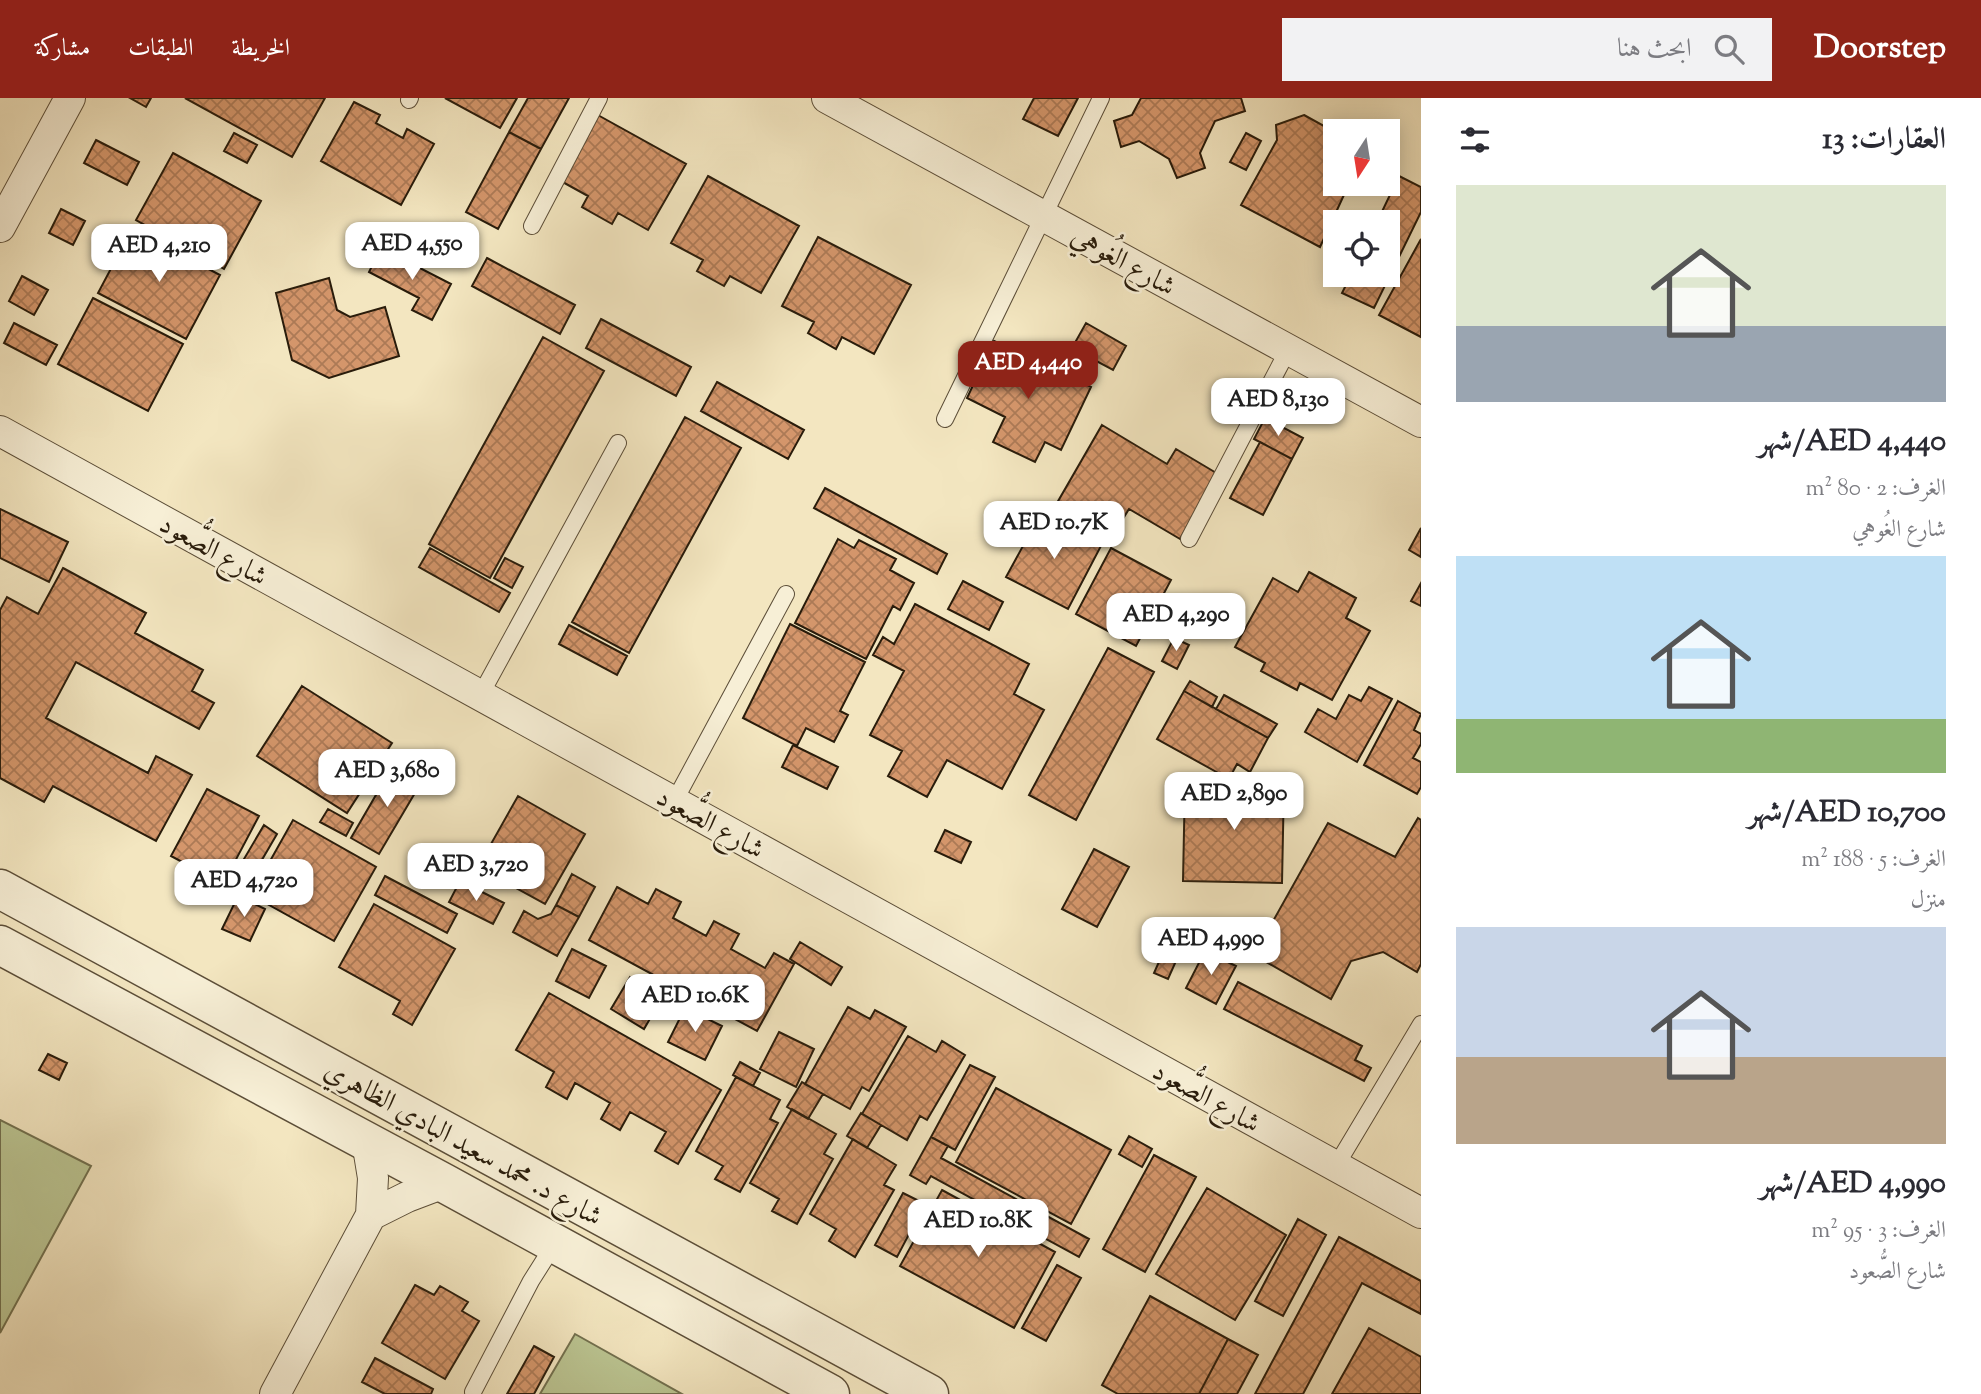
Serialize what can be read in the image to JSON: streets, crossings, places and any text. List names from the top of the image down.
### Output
{
  "streets": {
    "street": ["شارع الغُوهي", "شارع الصُّعود", "شارع د. محمد سعيد البادي الظاهري"]
  },
  "north": "bottom",
  "page": {
    "header": "Doorstep",
    "search": "ابحث هنا",
    "nav": ["الخريطة", "الطبقات", "مشاركة"],
    "heading": "العقارات: 13",
    "list": [
      {
        "name": "AED 4,440/شهر",
        "note": "الغرف: 2 · 80 m² · شارع الغُوهي"
      },
      {
        "name": "AED 10,700/شهر",
        "note": "الغرف: 5 · 188 m² · منزل"
      },
      {
        "name": "AED 4,990/شهر",
        "note": "الغرف: 3 · 95 m² · شارع الصُّعود"
      }
    ],
    "price": [
      "AED 4,550",
      "AED 4,210",
      "AED 4,440",
      "AED 8,130",
      "AED 10.7K",
      "AED 4,290",
      "AED 3,680",
      "AED 2,890",
      "AED 3,720",
      "AED 4,720",
      "AED 4,990",
      "AED 10.6K",
      "AED 10.8K"
    ]
  }
}
